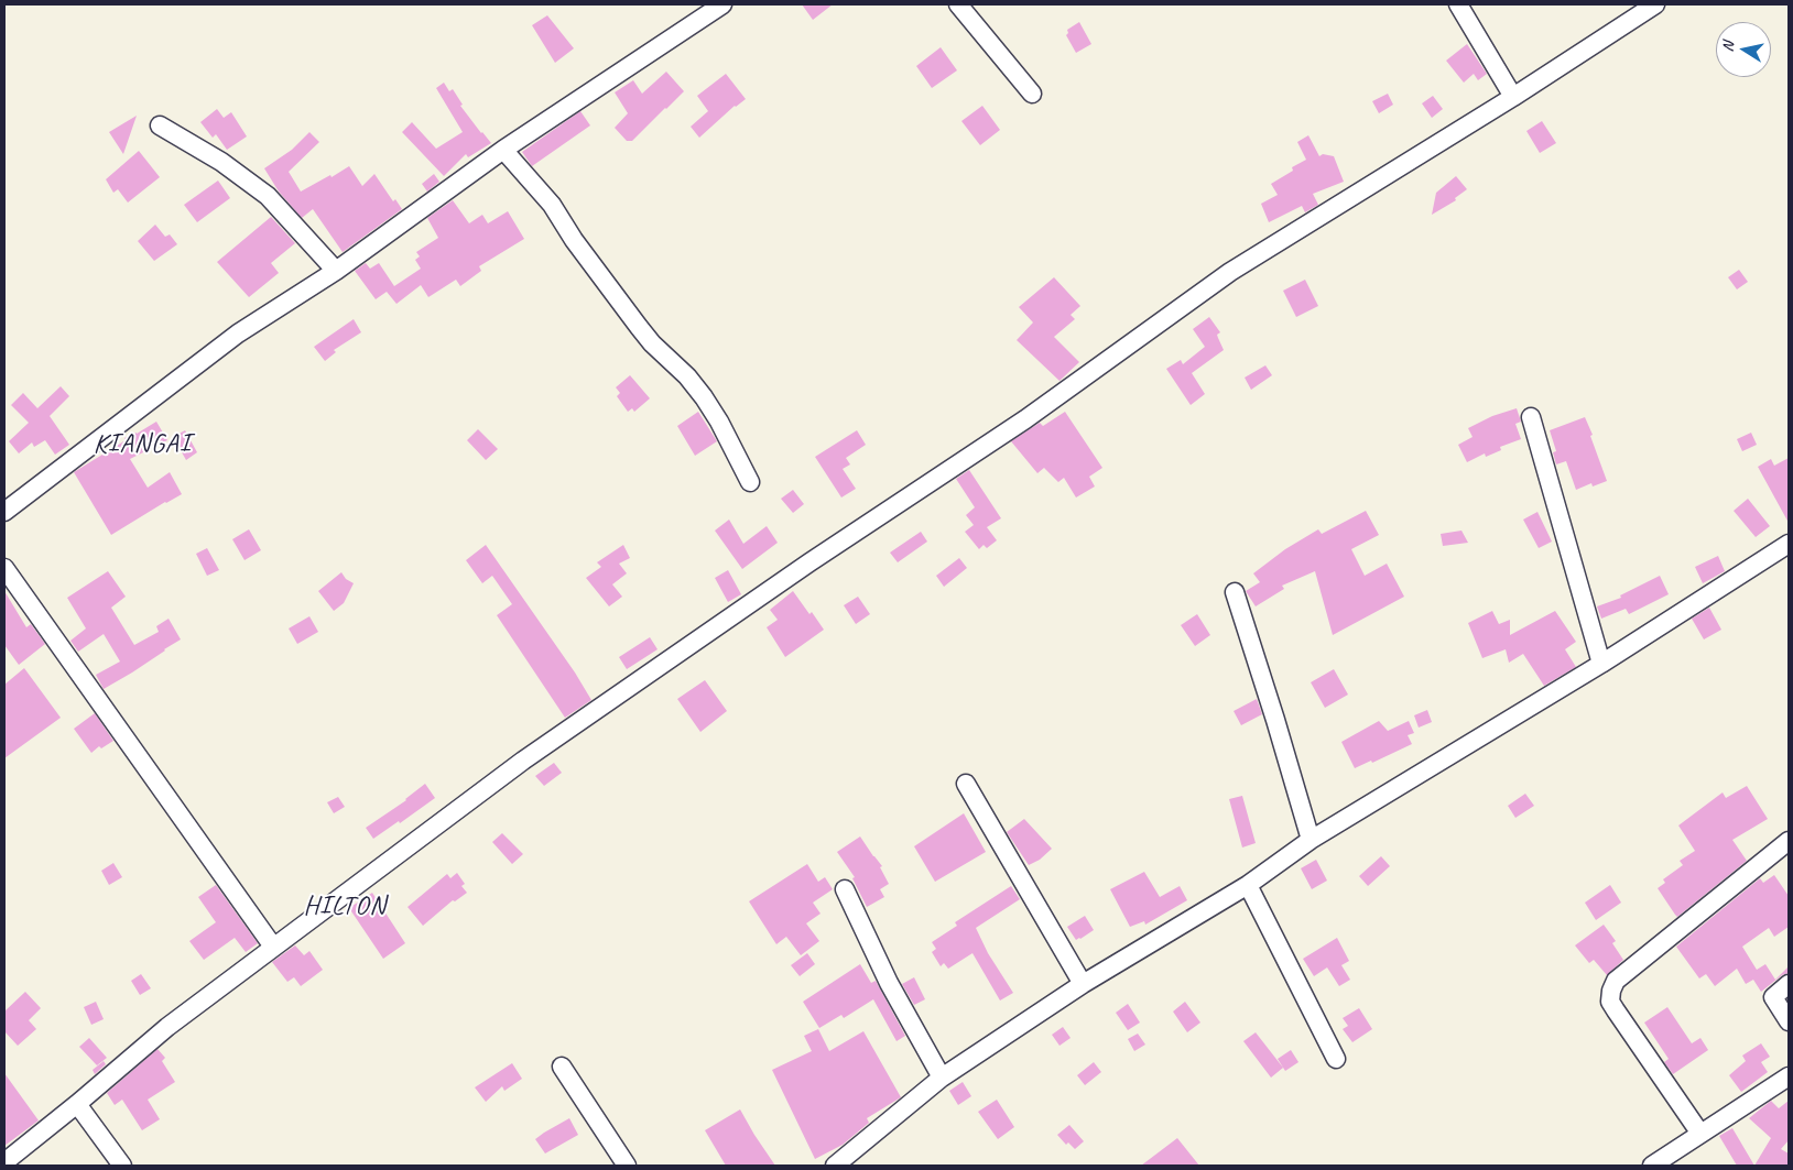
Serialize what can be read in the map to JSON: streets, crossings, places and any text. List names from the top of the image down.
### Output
{
  "districts": ["KIANGAI", "HILTON"],
  "north": "left"
}
